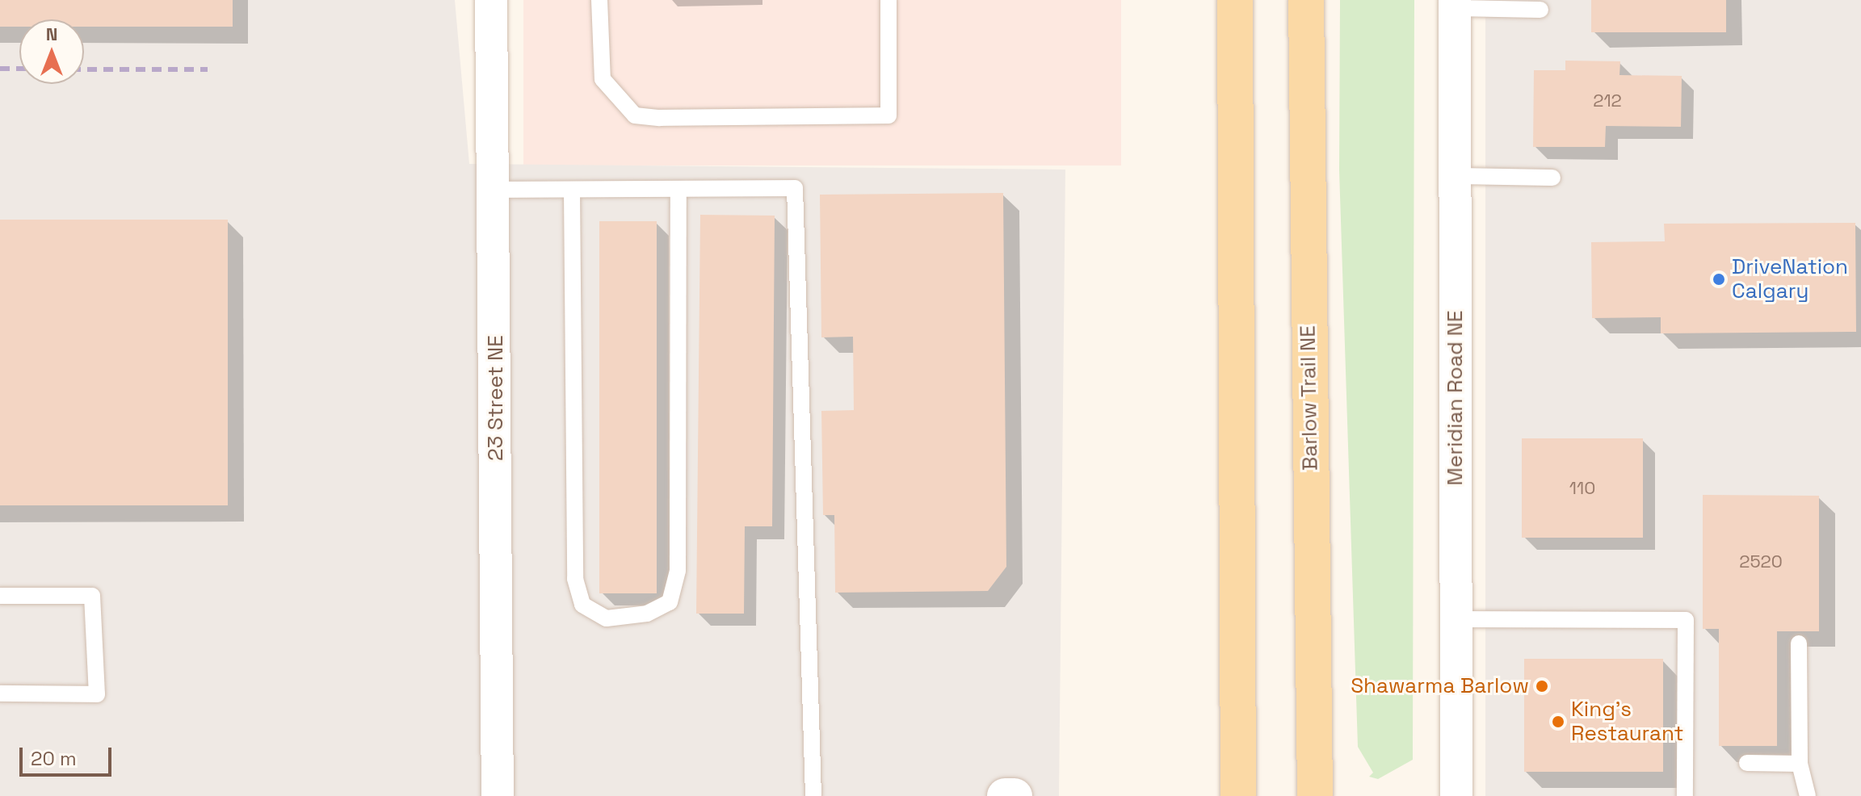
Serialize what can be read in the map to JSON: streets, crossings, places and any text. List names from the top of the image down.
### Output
{
  "streets": {
    "main road": ["Barlow Trail NE"],
    "street": ["23 Street NE", "Meridian Road NE"]
  },
  "places": ["DriveNation Calgary", "Shawarma Barlow", "King's Restaurant"],
  "house_numbers": ["212", "110", "2520"],
  "scale_bar": "20 m",
  "north": "top"
}
